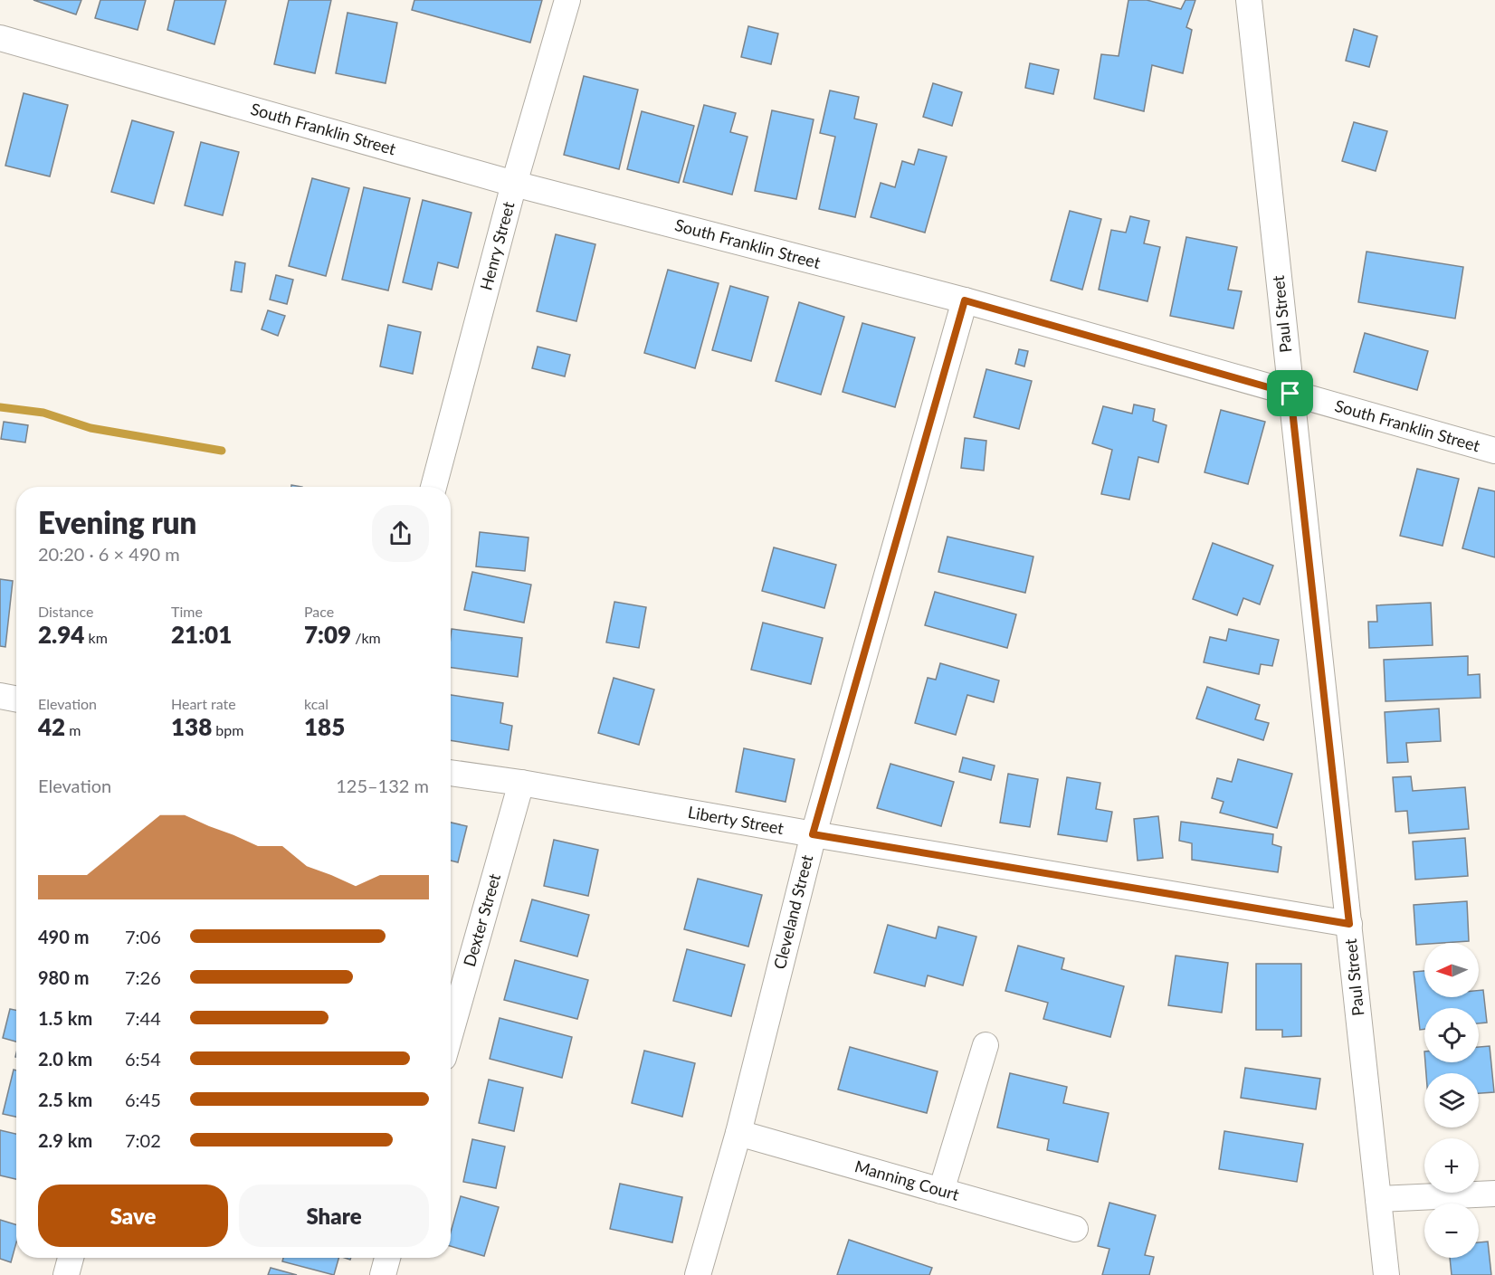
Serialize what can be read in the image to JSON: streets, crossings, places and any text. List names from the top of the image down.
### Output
{
  "streets": {
    "street": [
      "South Franklin Street",
      "Henry Street",
      "Paul Street",
      "Liberty Street",
      "Cleveland Street",
      "Dexter Street",
      "Manning Court"
    ]
  },
  "crossings": [
    ["South Franklin Street", "Henry Street"],
    ["South Franklin Street", "Paul Street"],
    ["South Franklin Street", "Cleveland Street"],
    ["Paul Street", "Liberty Street"],
    ["Liberty Street", "Cleveland Street"],
    ["Liberty Street", "Dexter Street"],
    ["Cleveland Street", "Manning Court"]
  ],
  "north": "left",
  "page": {
    "heading": ["Evening run", "20:20 · 6 × 490 m"],
    "stats": [
      ["Distance", "2.94 km"],
      ["Time", "21:01"],
      ["Pace", "7:09 /km"],
      ["Elevation", "42 m"],
      ["Heart rate", "138 bpm"],
      ["kcal", "185"]
    ],
    "chart": ["Elevation", "125–132 m"],
    "list": [
      {
        "name": "490 m",
        "note": "7:06"
      },
      {
        "name": "980 m",
        "note": "7:26"
      },
      {
        "name": "1.5 km",
        "note": "7:44"
      },
      {
        "name": "2.0 km",
        "note": "6:54"
      },
      {
        "name": "2.5 km",
        "note": "6:45"
      },
      {
        "name": "2.9 km",
        "note": "7:02"
      }
    ],
    "map_buttons": ["+", "−"],
    "buttons": ["Save", "Share"]
  }
}
